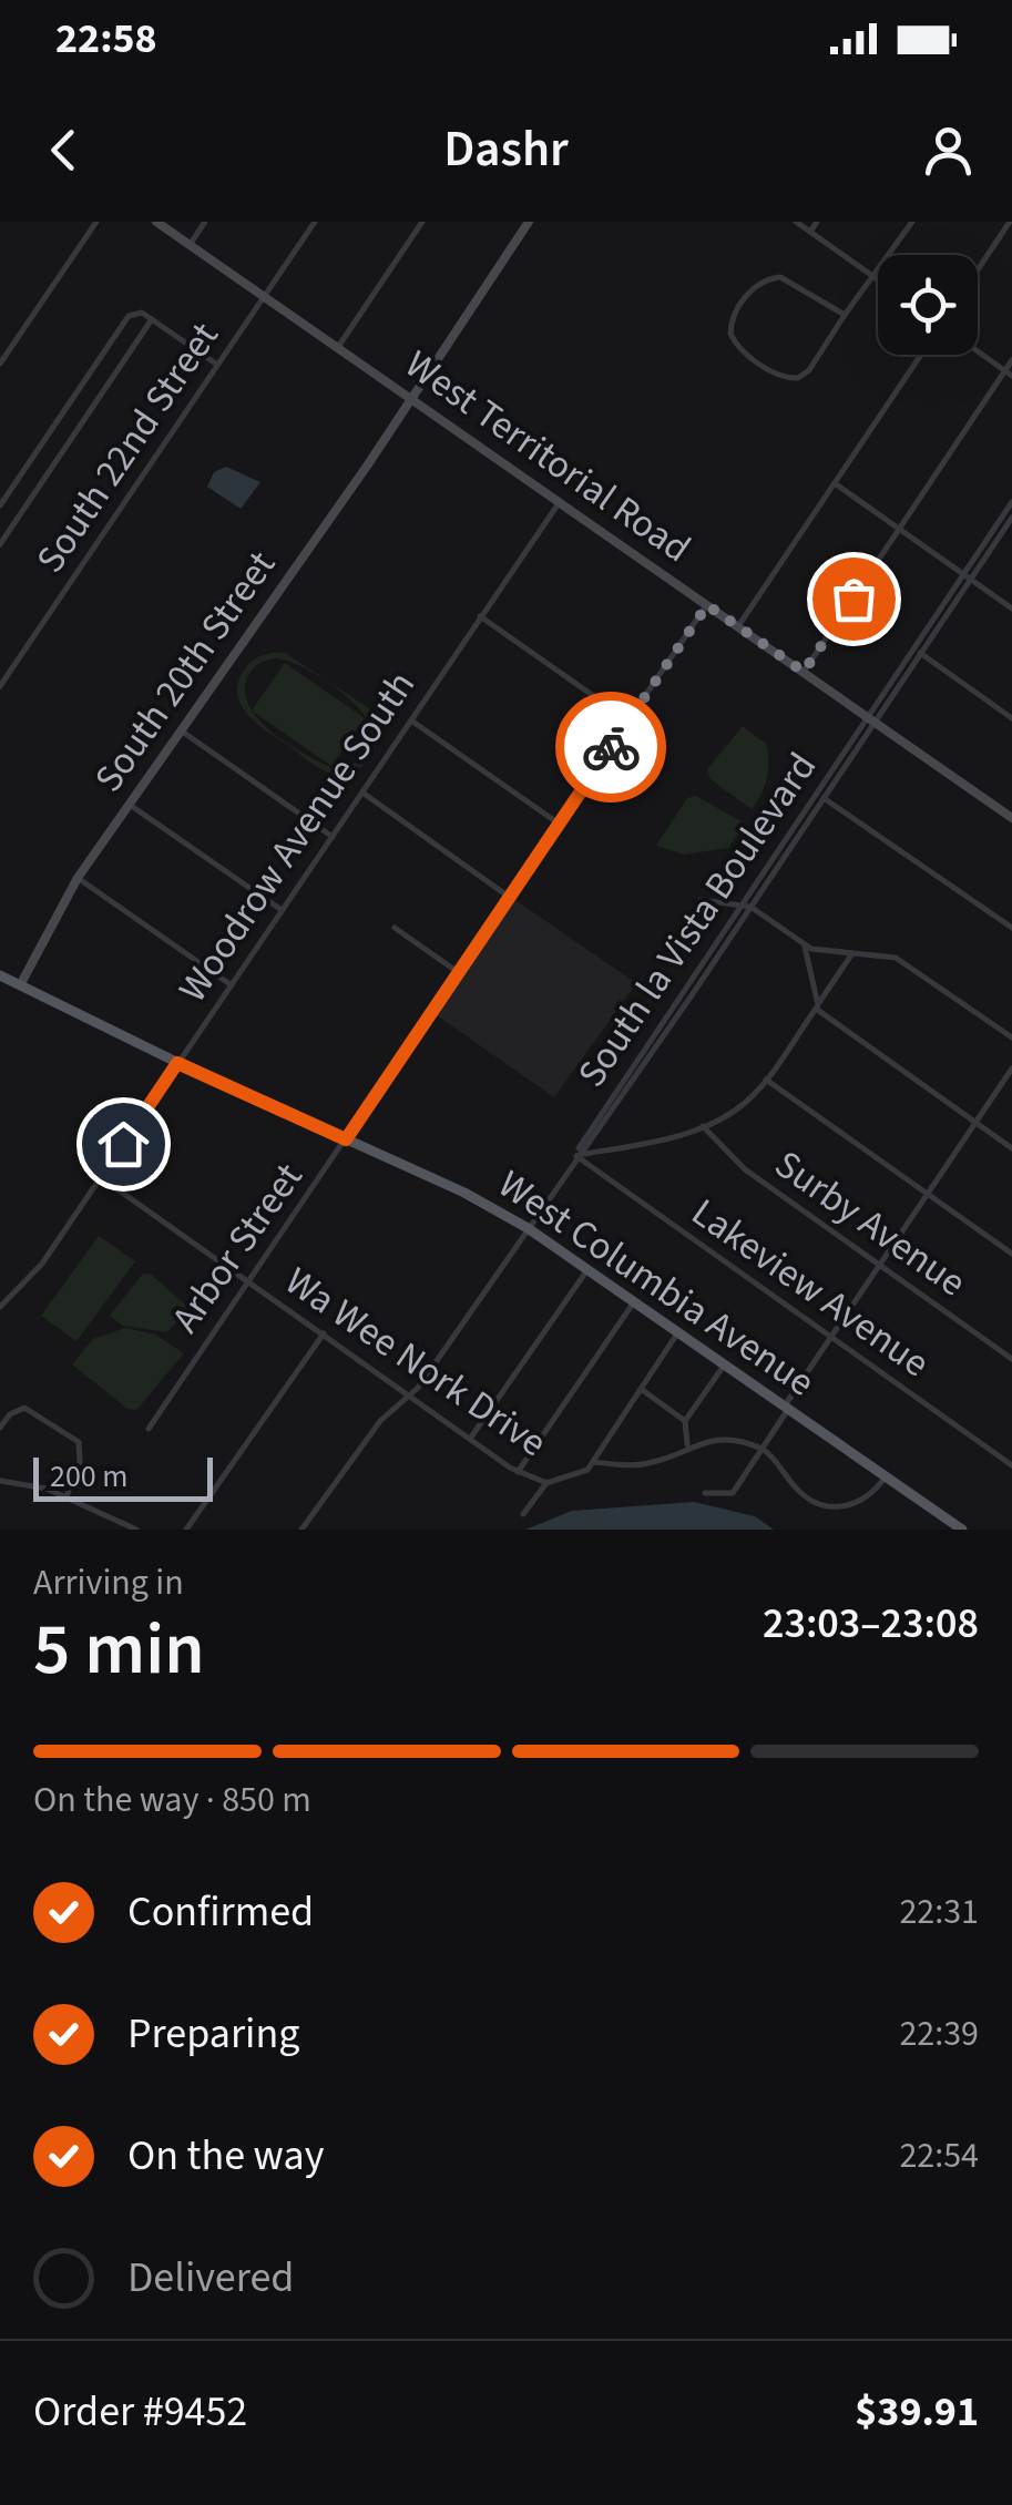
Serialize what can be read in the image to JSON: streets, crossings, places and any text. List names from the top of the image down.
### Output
{
  "streets": {
    "main road": ["West Columbia Avenue"],
    "street": [
      "South 22nd Street",
      "West Territorial Road",
      "South 20th Street",
      "Woodrow Avenue South",
      "South la Vista Boulevard",
      "Surby Avenue",
      "Arbor Street",
      "Lakeview Avenue",
      "Wa Wee Nork Drive"
    ]
  },
  "crossings": [
    ["South 22nd Street", "West Territorial Road"],
    ["West Territorial Road", "South 20th Street"],
    ["West Territorial Road", "Woodrow Avenue South"],
    ["West Territorial Road", "South la Vista Boulevard"],
    ["West Territorial Road", "Arbor Street"],
    ["South 20th Street", "West Columbia Avenue"],
    ["Woodrow Avenue South", "West Columbia Avenue"],
    ["Woodrow Avenue South", "Wa Wee Nork Drive"],
    ["South la Vista Boulevard", "West Columbia Avenue"],
    ["South la Vista Boulevard", "Lakeview Avenue"],
    ["South la Vista Boulevard", "Wa Wee Nork Drive"],
    ["Arbor Street", "West Columbia Avenue"],
    ["Arbor Street", "Wa Wee Nork Drive"]
  ],
  "scale_bar": "200 m",
  "page": {
    "status": "22:58",
    "header": "Dashr",
    "scale": "200 m",
    "heading": ["5 min", "Arriving in", "23:03–23:08"],
    "panel": ["Order #9452", "$39.91"],
    "bar": "On the way · 850 m",
    "list": [
      ["Confirmed", "22:31"],
      ["Preparing", "22:39"],
      ["On the way", "22:54"],
      "Delivered"
    ]
  }
}
